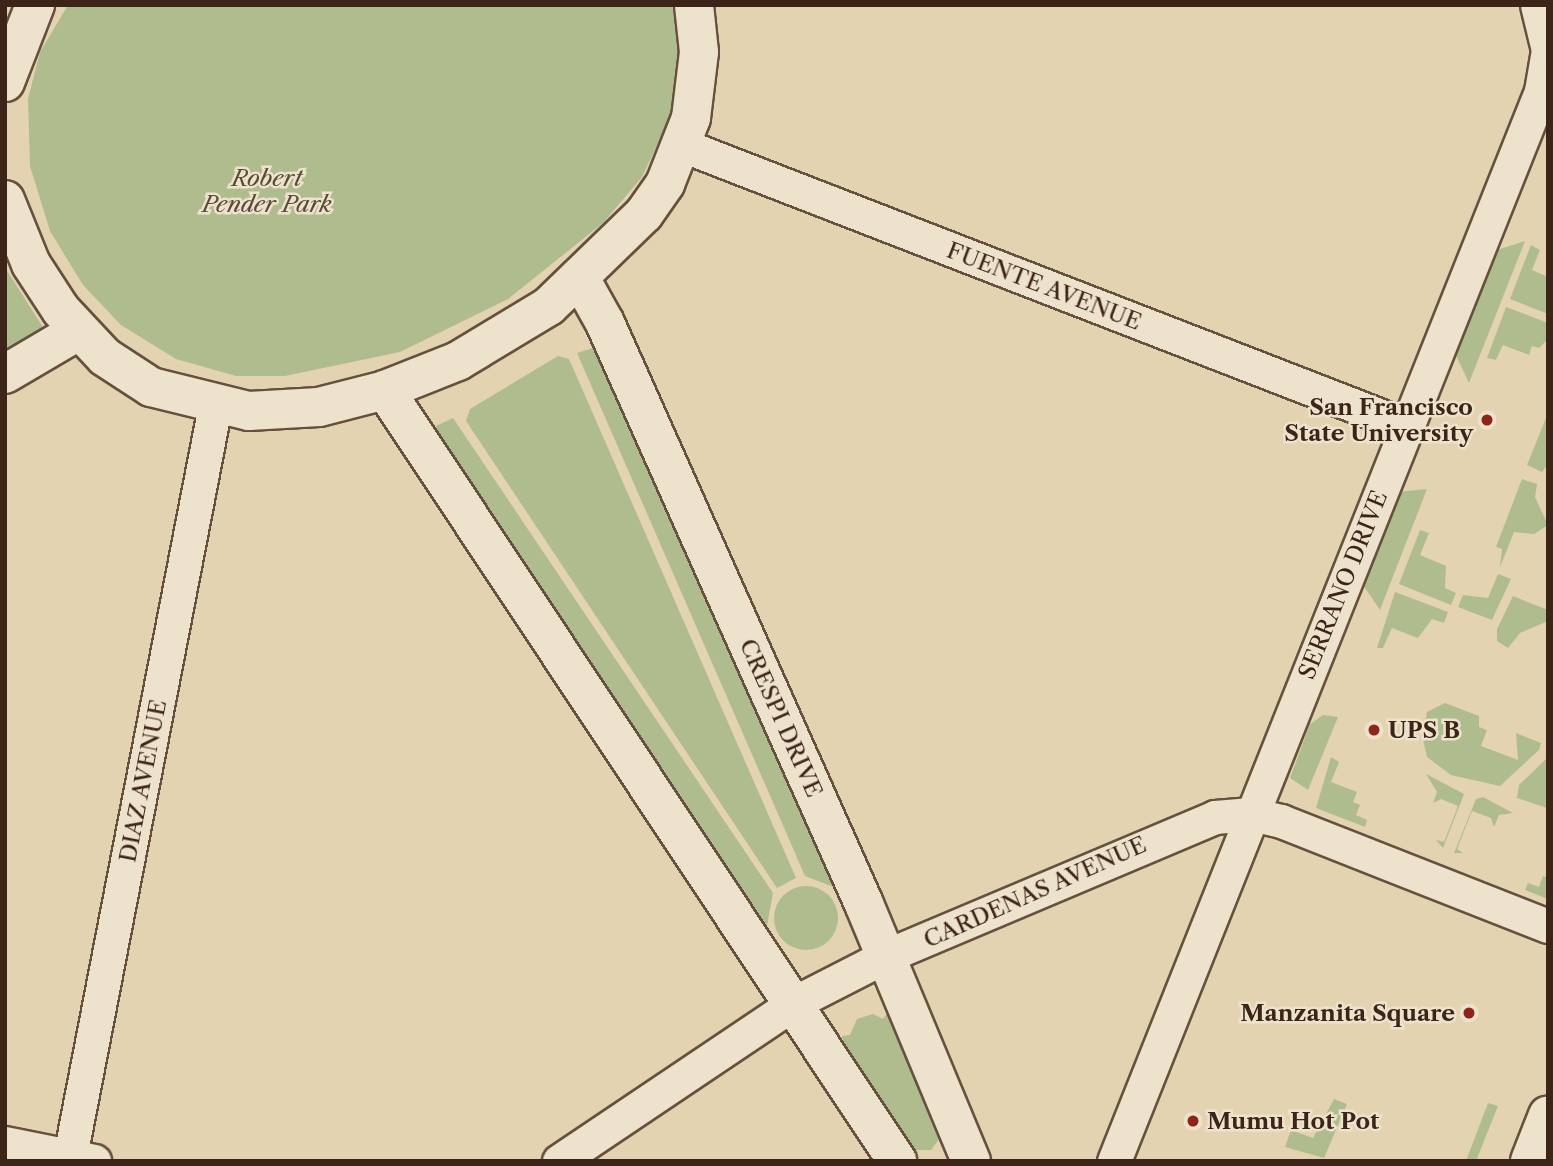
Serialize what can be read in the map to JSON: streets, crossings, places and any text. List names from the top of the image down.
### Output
{
  "streets": {
    "street": [
      "FUENTE AVENUE",
      "SERRANO DRIVE",
      "CRESPI DRIVE",
      "DIAZ AVENUE",
      "CARDENAS AVENUE"
    ]
  },
  "crossings": [
    ["FUENTE AVENUE", "SERRANO DRIVE"],
    ["SERRANO DRIVE", "CARDENAS AVENUE"],
    ["CRESPI DRIVE", "CARDENAS AVENUE"]
  ],
  "parks": ["Robert Pender Park"],
  "places": [
    "San Francisco State University",
    "UPS B",
    "Manzanita Square",
    "Mumu Hot Pot"
  ]
}
